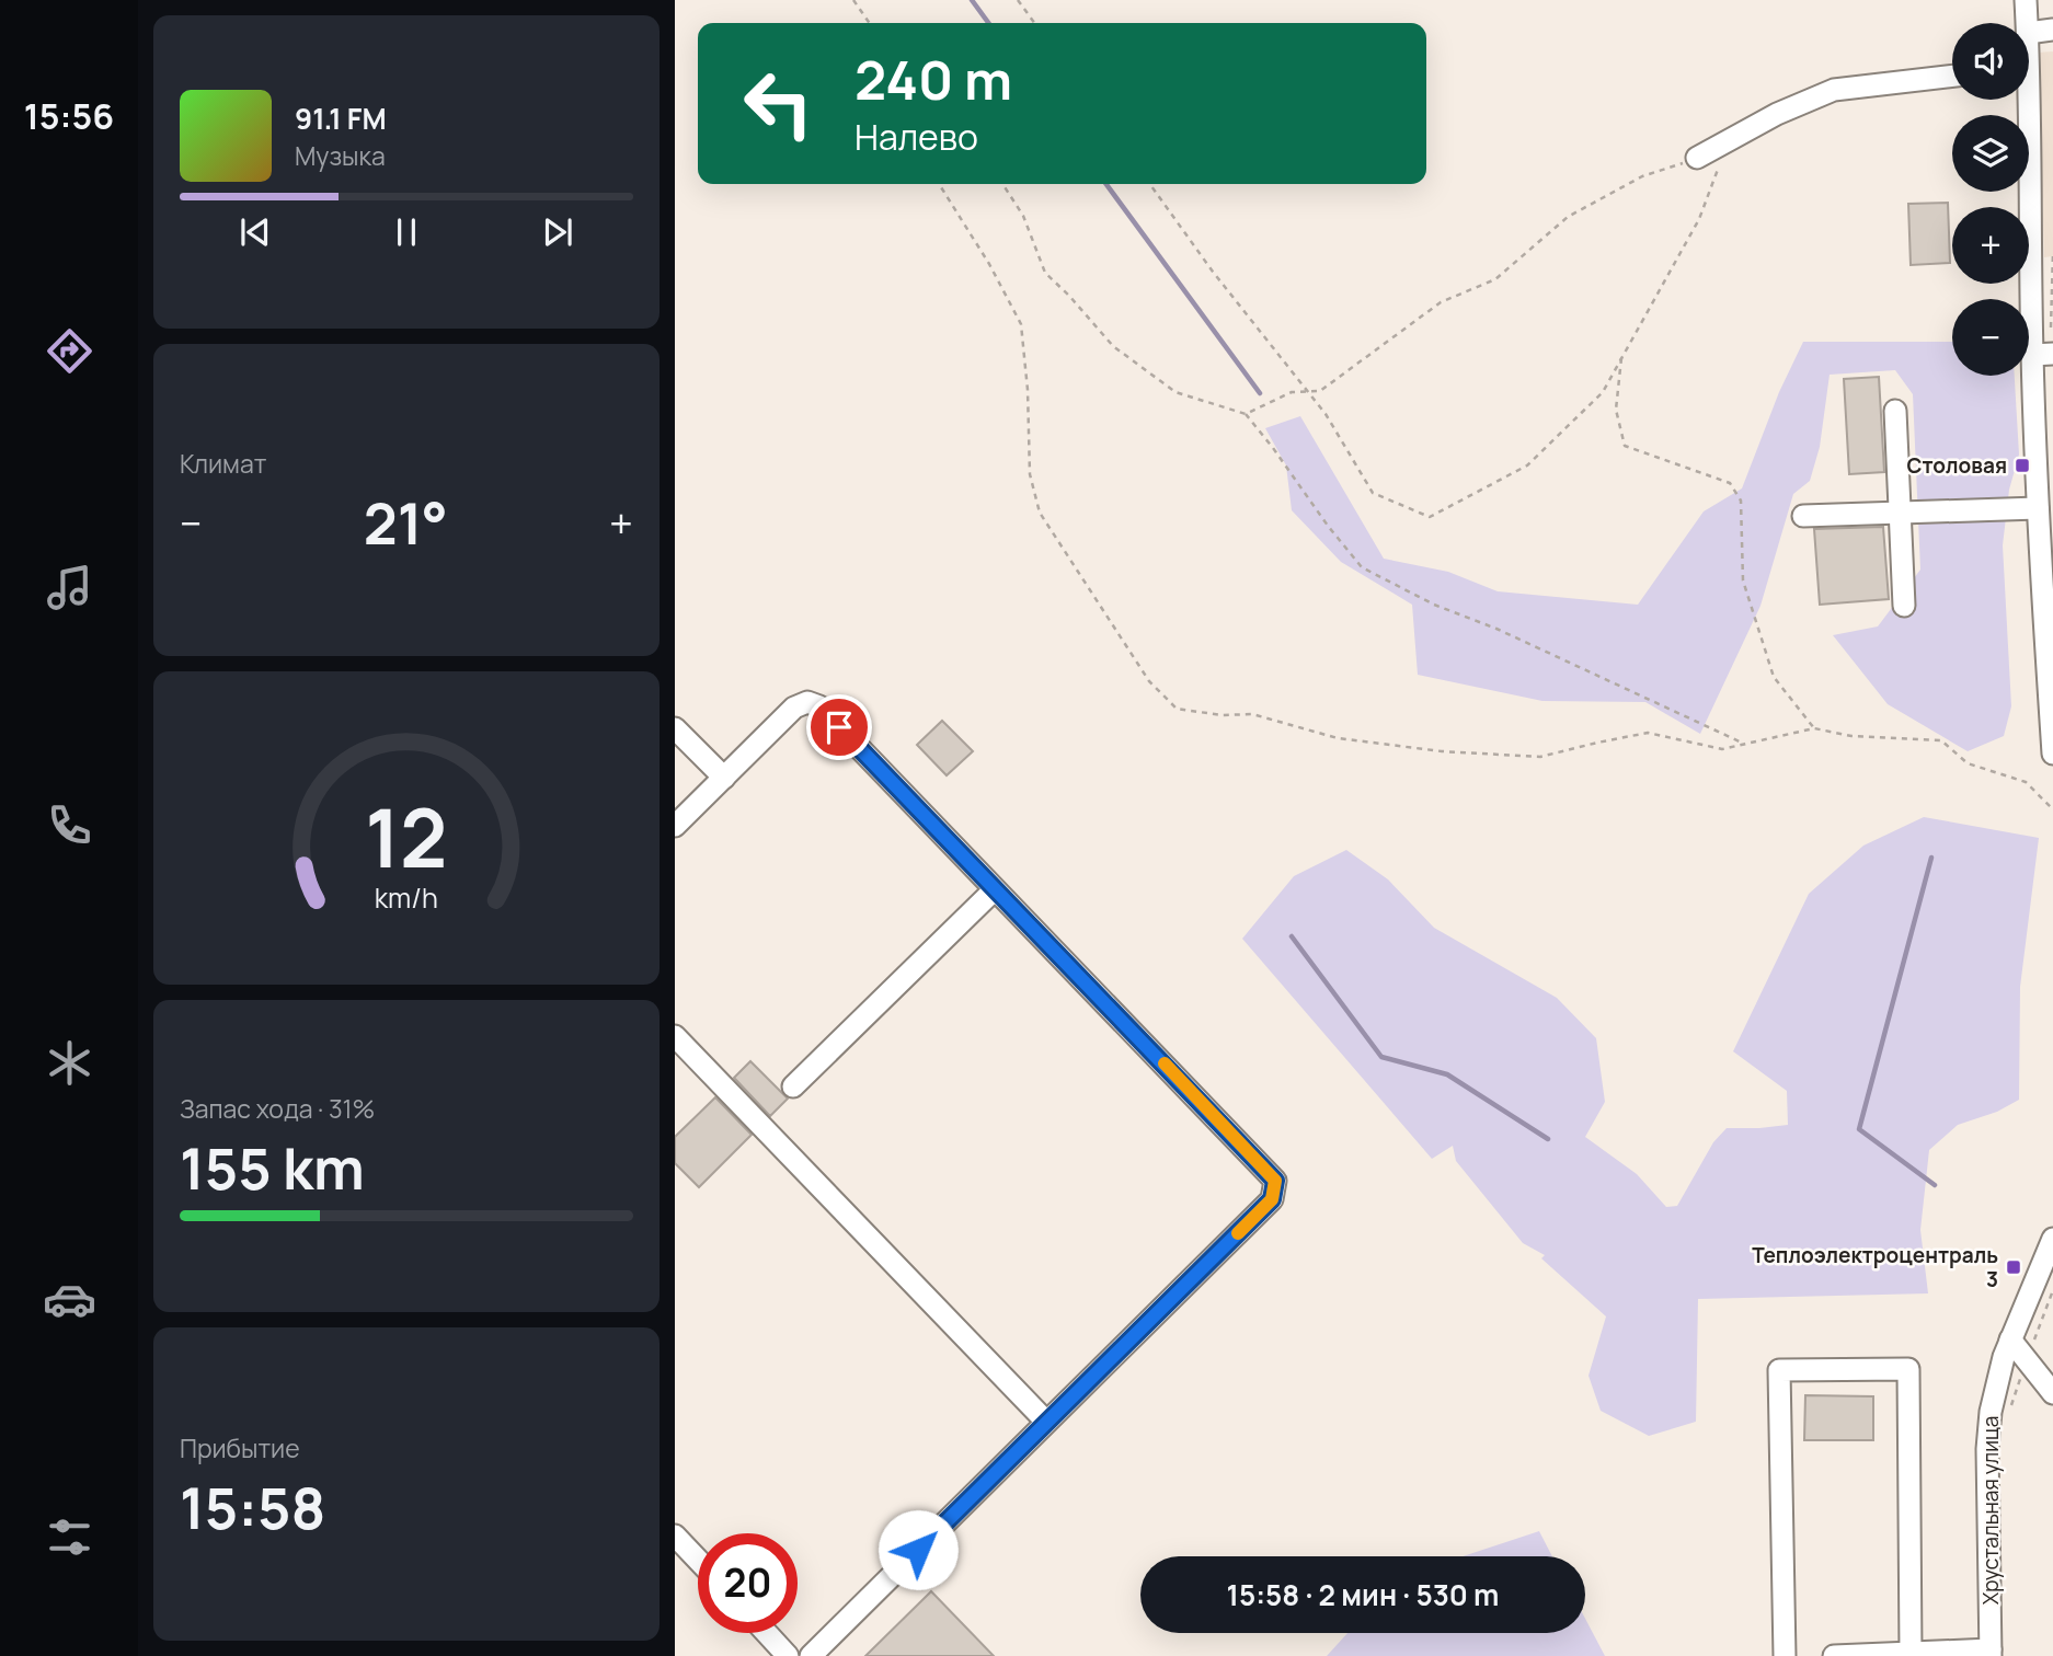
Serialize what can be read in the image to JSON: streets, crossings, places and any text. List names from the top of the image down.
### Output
{
  "streets": {
    "street": ["Хрустальная улица"]
  },
  "places": {
    "transit": ["Столовая", "Теплоэлектроцентраль 3"]
  },
  "page": {
    "tabs": "15:56",
    "map_buttons": ["+", "−"],
    "turn": ["240 m", "Налево"],
    "song": ["91.1 FM", "Музыка"],
    "tile": [
      "Климат",
      ["Запас хода · 31%", "155 km"],
      ["Прибытие", "15:58"]
    ],
    "heat": ["−", "21°", "+"],
    "limit": "20",
    "trip": "15:58 · 2 мин · 530 m",
    "gauge": ["12", "km/h"]
  }
}
